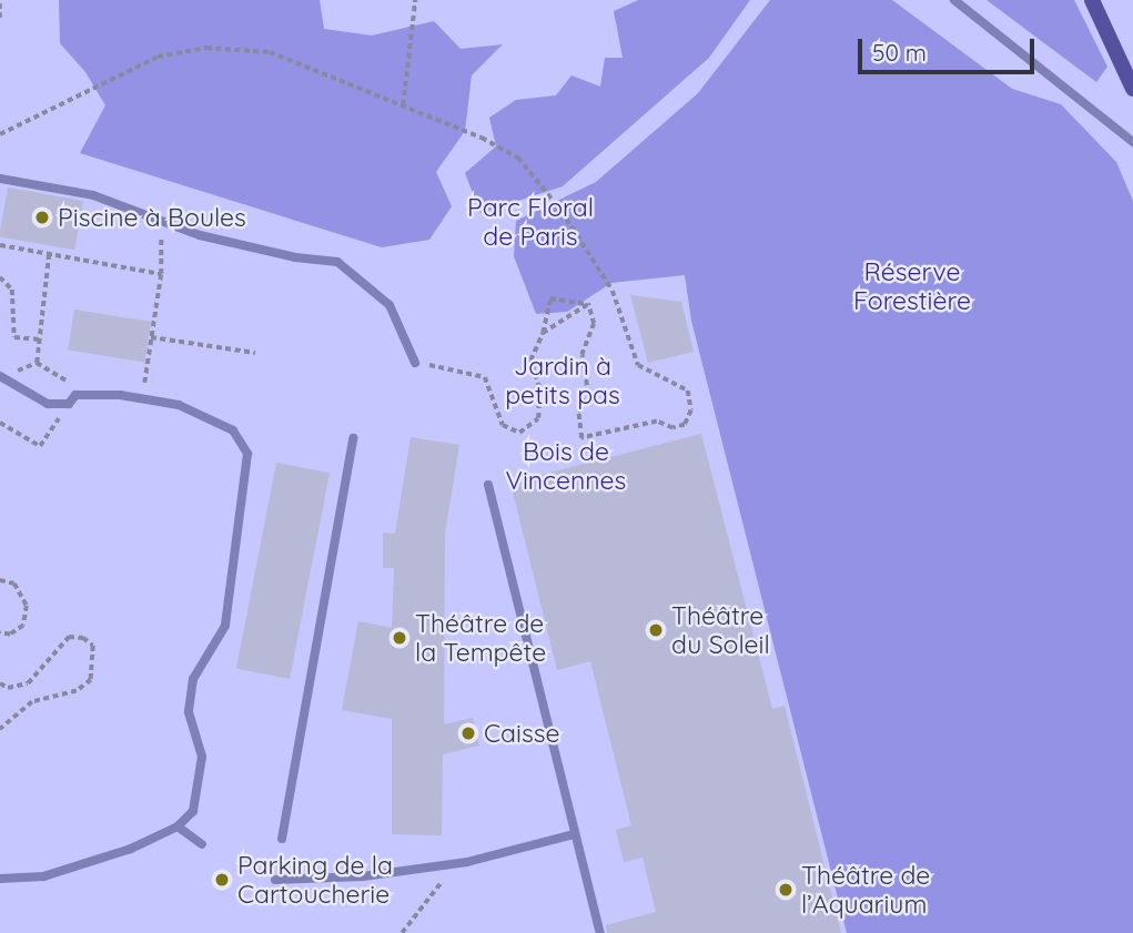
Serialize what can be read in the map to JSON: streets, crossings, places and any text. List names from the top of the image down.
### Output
{
  "parks": [
    "Parc Floral de Paris",
    "Réserve Forestière",
    "Jardin à petits pas",
    "Bois de Vincennes"
  ],
  "places": [
    "Piscine à Boules",
    "Théâtre du Soleil",
    "Théâtre de la Tempête",
    "Caisse",
    "Parking de la Cartoucherie",
    "Théâtre de l’Aquarium"
  ],
  "scale_bar": "50 m"
}
